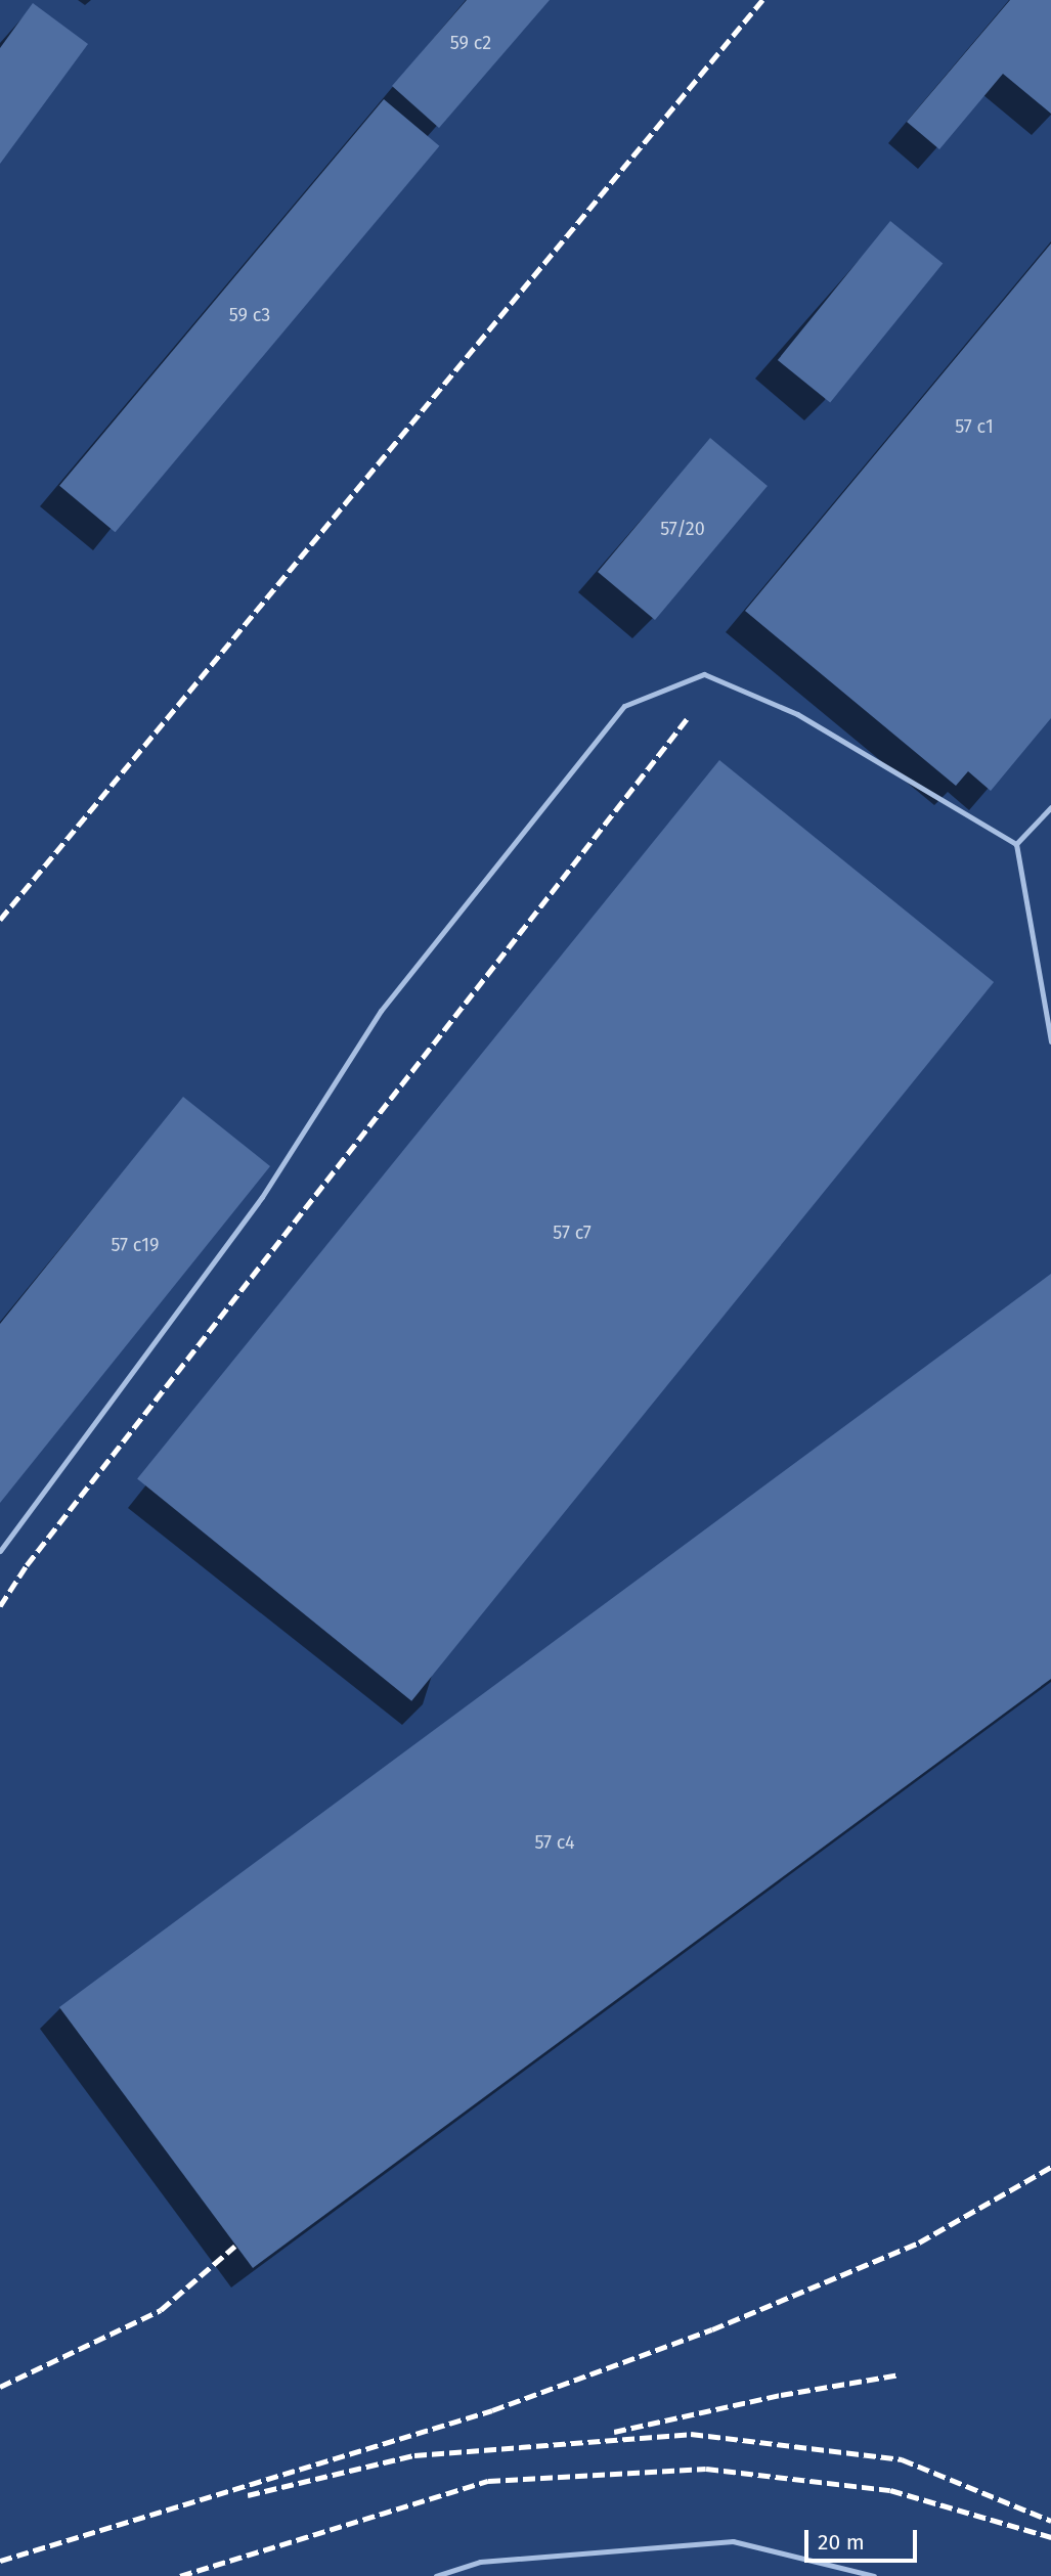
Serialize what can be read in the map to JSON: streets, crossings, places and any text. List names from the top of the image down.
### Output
{
  "house_numbers": [
    "59 с2",
    "59 с3",
    "57 с1",
    "57/20",
    "57 с7",
    "57 с19",
    "57 с4"
  ],
  "scale_bar": "20 m"
}
